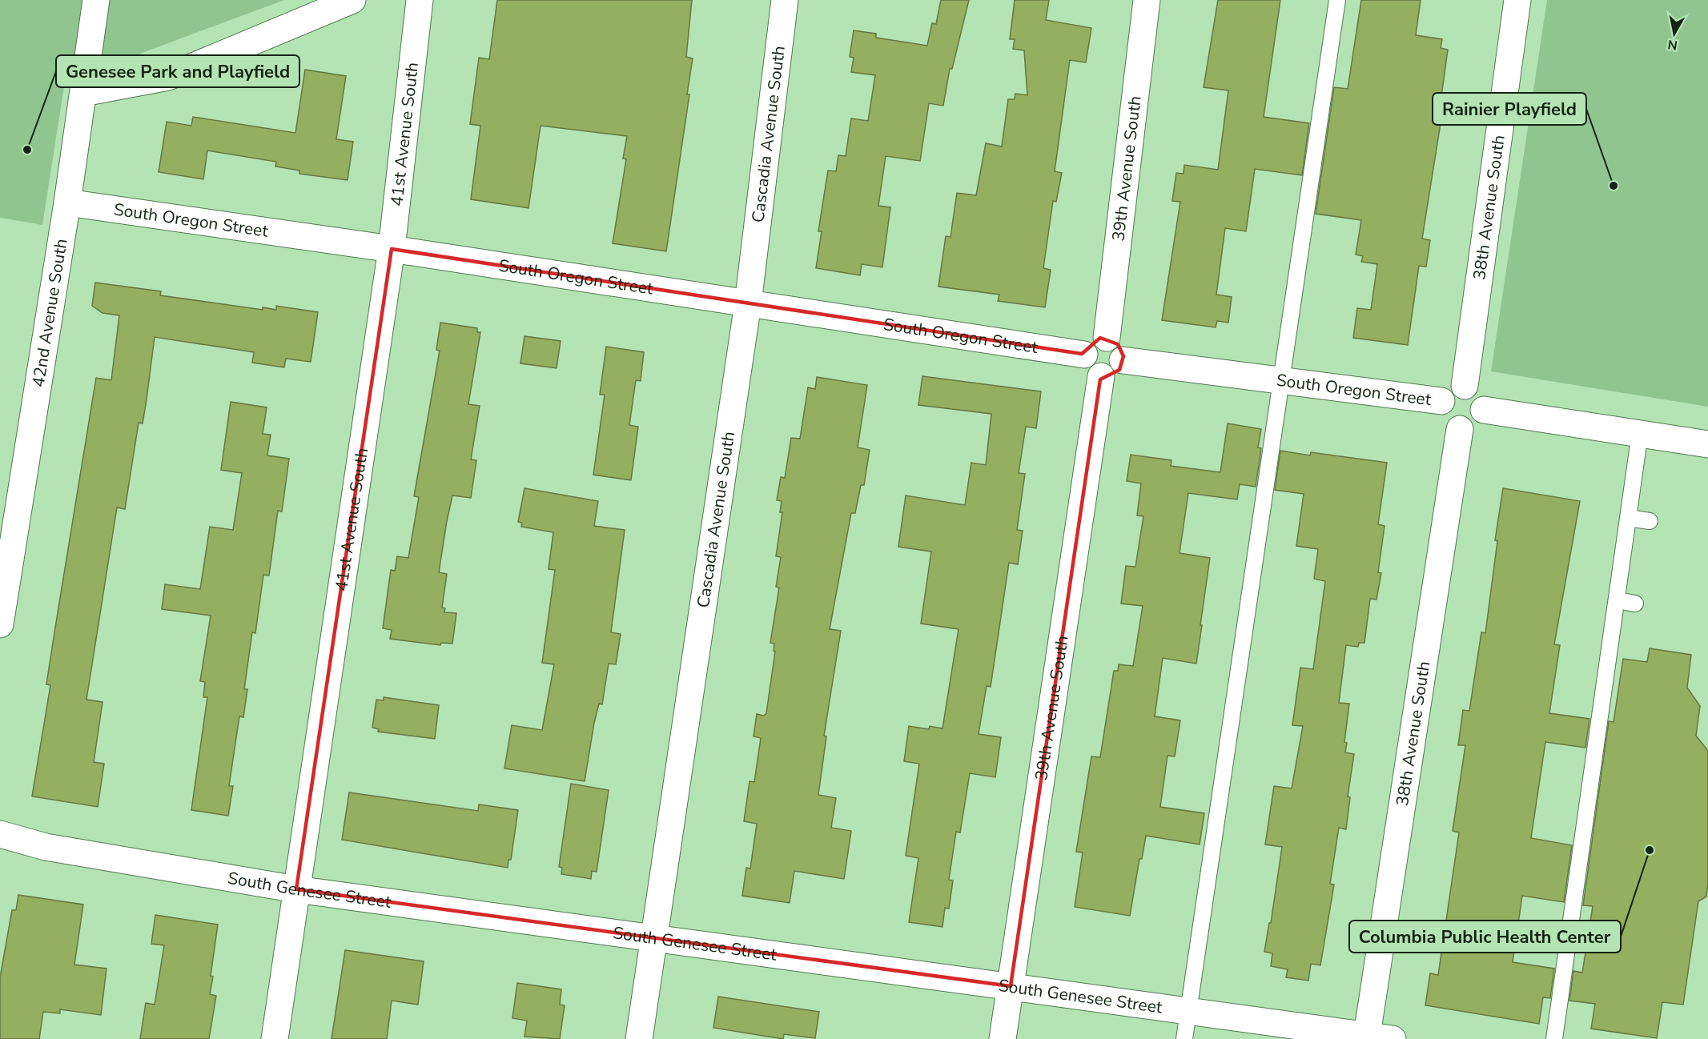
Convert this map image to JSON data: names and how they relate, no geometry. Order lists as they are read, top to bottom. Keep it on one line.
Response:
{"streets":{"street":["41st Avenue South","Cascadia Avenue South","39th Avenue South","38th Avenue South","South Oregon Street","42nd Avenue South","South Genesee Street"]},"crossings":[["41st Avenue South","South Oregon Street"],["41st Avenue South","South Genesee Street"],["Cascadia Avenue South","South Oregon Street"],["Cascadia Avenue South","South Genesee Street"],["39th Avenue South","South Oregon Street"],["39th Avenue South","South Genesee Street"],["38th Avenue South","South Oregon Street"],["38th Avenue South","South Genesee Street"],["South Oregon Street","42nd Avenue South"]],"places":["Genesee Park and Playfield","Rainier Playfield","Columbia Public Health Center"],"north":"bottom"}
